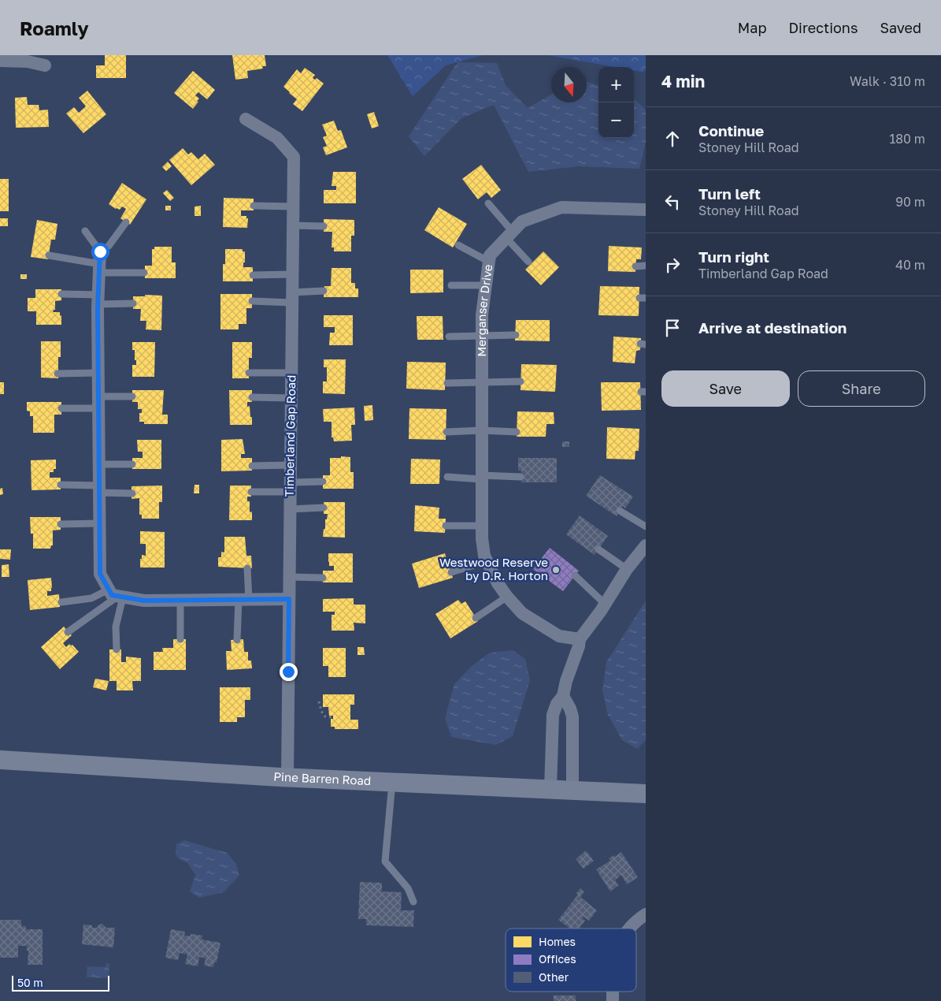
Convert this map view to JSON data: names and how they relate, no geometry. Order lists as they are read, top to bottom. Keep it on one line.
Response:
{"streets":{"main road":["Pine Barren Road"],"street":["Merganser Drive","Timberland Gap Road"]},"crossings":[["Timberland Gap Road","Pine Barren Road"]],"places":["Westwood Reserve by D.R. Horton"],"legend":["Homes","Offices","Other"],"scale_bar":"50 m","north":"bottom","page":{"header":"Roamly","nav":["Map","Directions","Saved"],"heading":["4 min","Walk · 310 m"],"map_buttons":["+","−"],"list":[["Continue","Stoney Hill Road","180 m"],["Turn left","Stoney Hill Road","90 m"],["Turn right","Timberland Gap Road","40 m"],"Arrive at destination"],"buttons":["Save","Share"],"scale":"50 m"}}
